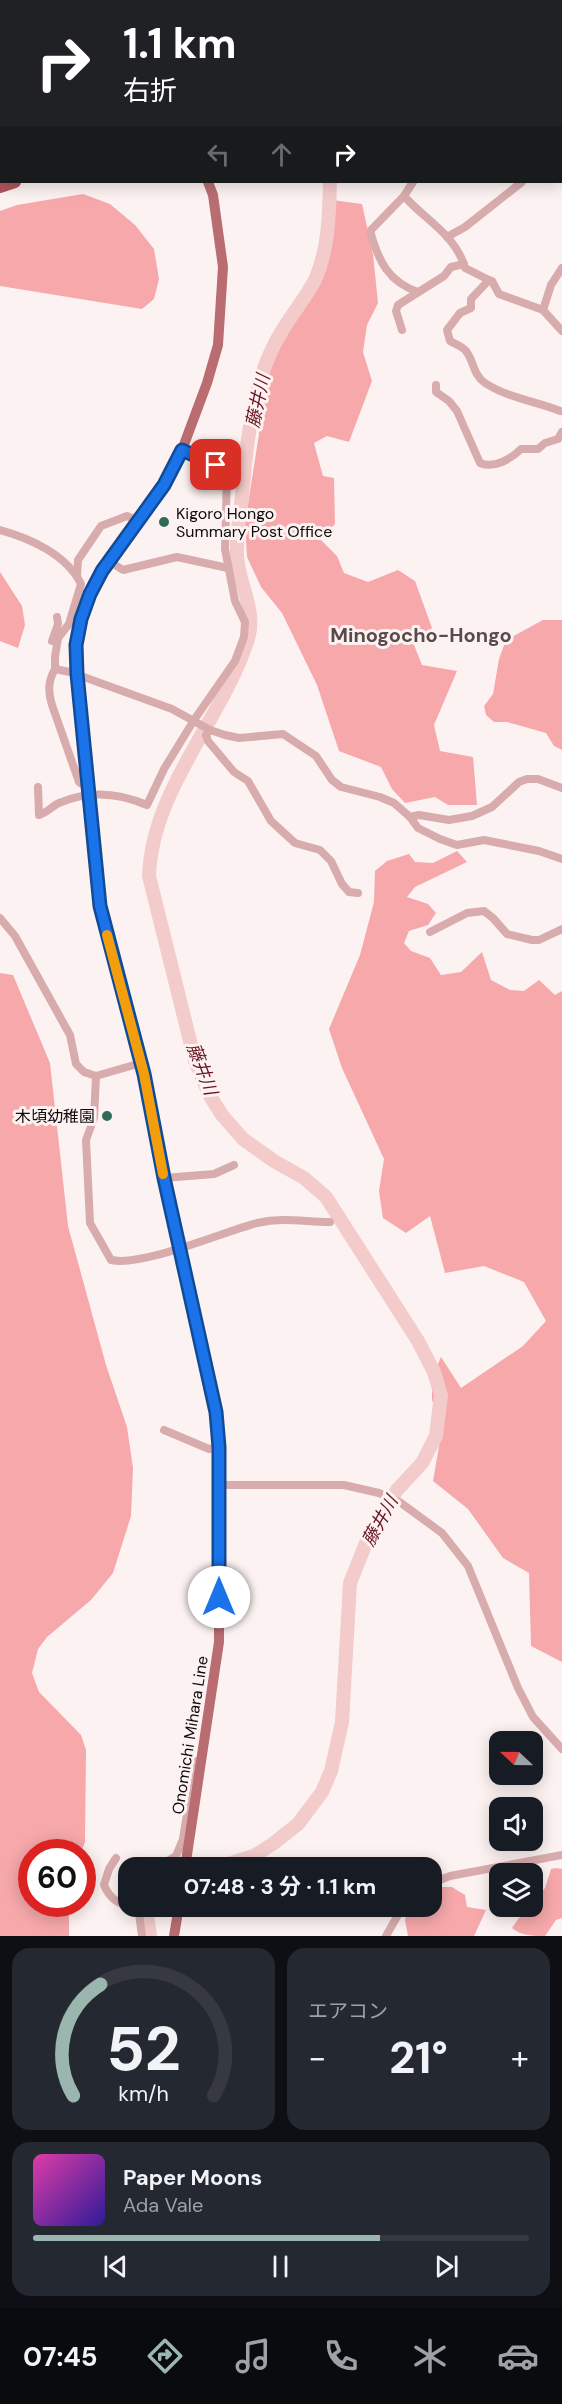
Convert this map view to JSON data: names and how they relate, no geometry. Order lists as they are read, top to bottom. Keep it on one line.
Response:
{"streets":{"main road":["Onomichi Mihara Line"]},"districts":["Minogocho-Hongo"],"water":["藤井川"],"places":["Kigoro Hongo Summary Post Office","木頃幼稚園"],"north":"left","page":{"turn":["1.1 km","右折"],"limit":"60","trip":"07:48 · 3 分 · 1.1 km","tile":"エアコン","heat":["−","21°","+"],"song":["Paper Moons","Ada Vale"],"tabs":"07:45","gauge":["52","km/h"]}}
